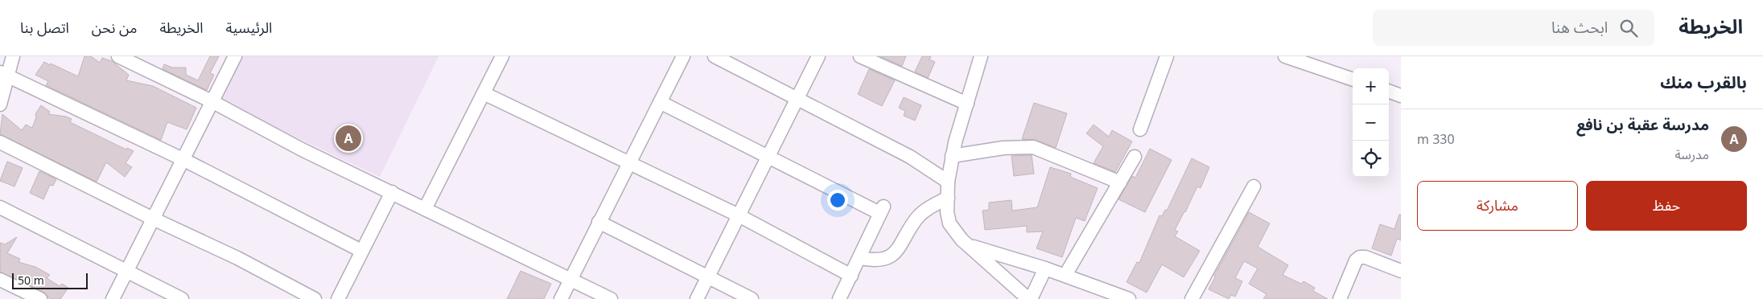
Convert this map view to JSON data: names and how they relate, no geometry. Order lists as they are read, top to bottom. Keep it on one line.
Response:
{"scale_bar":"50 m","page":{"header":"الخريطة","search":"ابحث هنا","nav":["الرئيسية","الخريطة","من نحن","اتصل بنا"],"heading":"بالقرب منك","map_buttons":["+","−"],"list":[{"mark":"A","name":"مدرسة عقبة بن نافع","note":"مدرسة","value":"330 m"}],"pins":"A","buttons":["حفظ","مشاركة"],"scale":"50 m"}}
